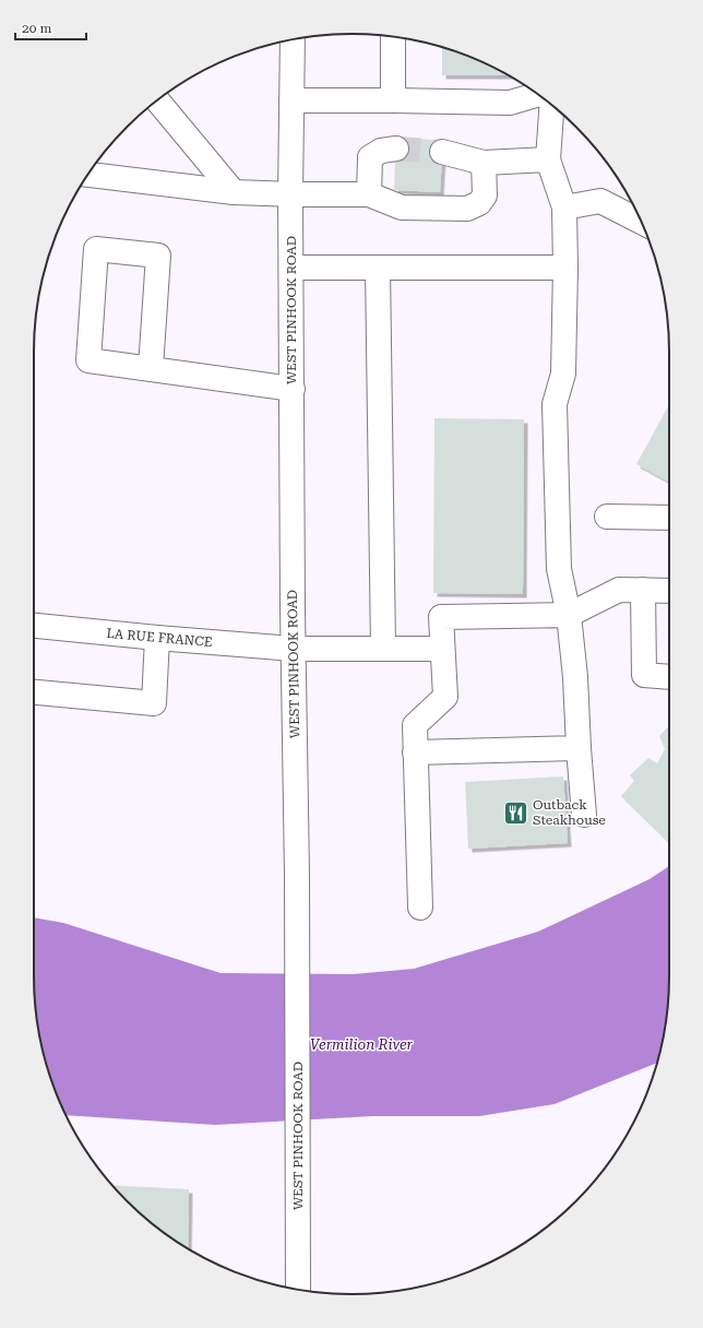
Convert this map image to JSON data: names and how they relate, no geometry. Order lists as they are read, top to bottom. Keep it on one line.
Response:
{"streets":{"main road":["WEST PINHOOK ROAD","LA RUE FRANCE"]},"crossings":[["WEST PINHOOK ROAD","LA RUE FRANCE"]],"water":["Vermilion River"],"places":{"restaurant":["Outback Steakhouse"]},"scale_bar":"20 m"}
